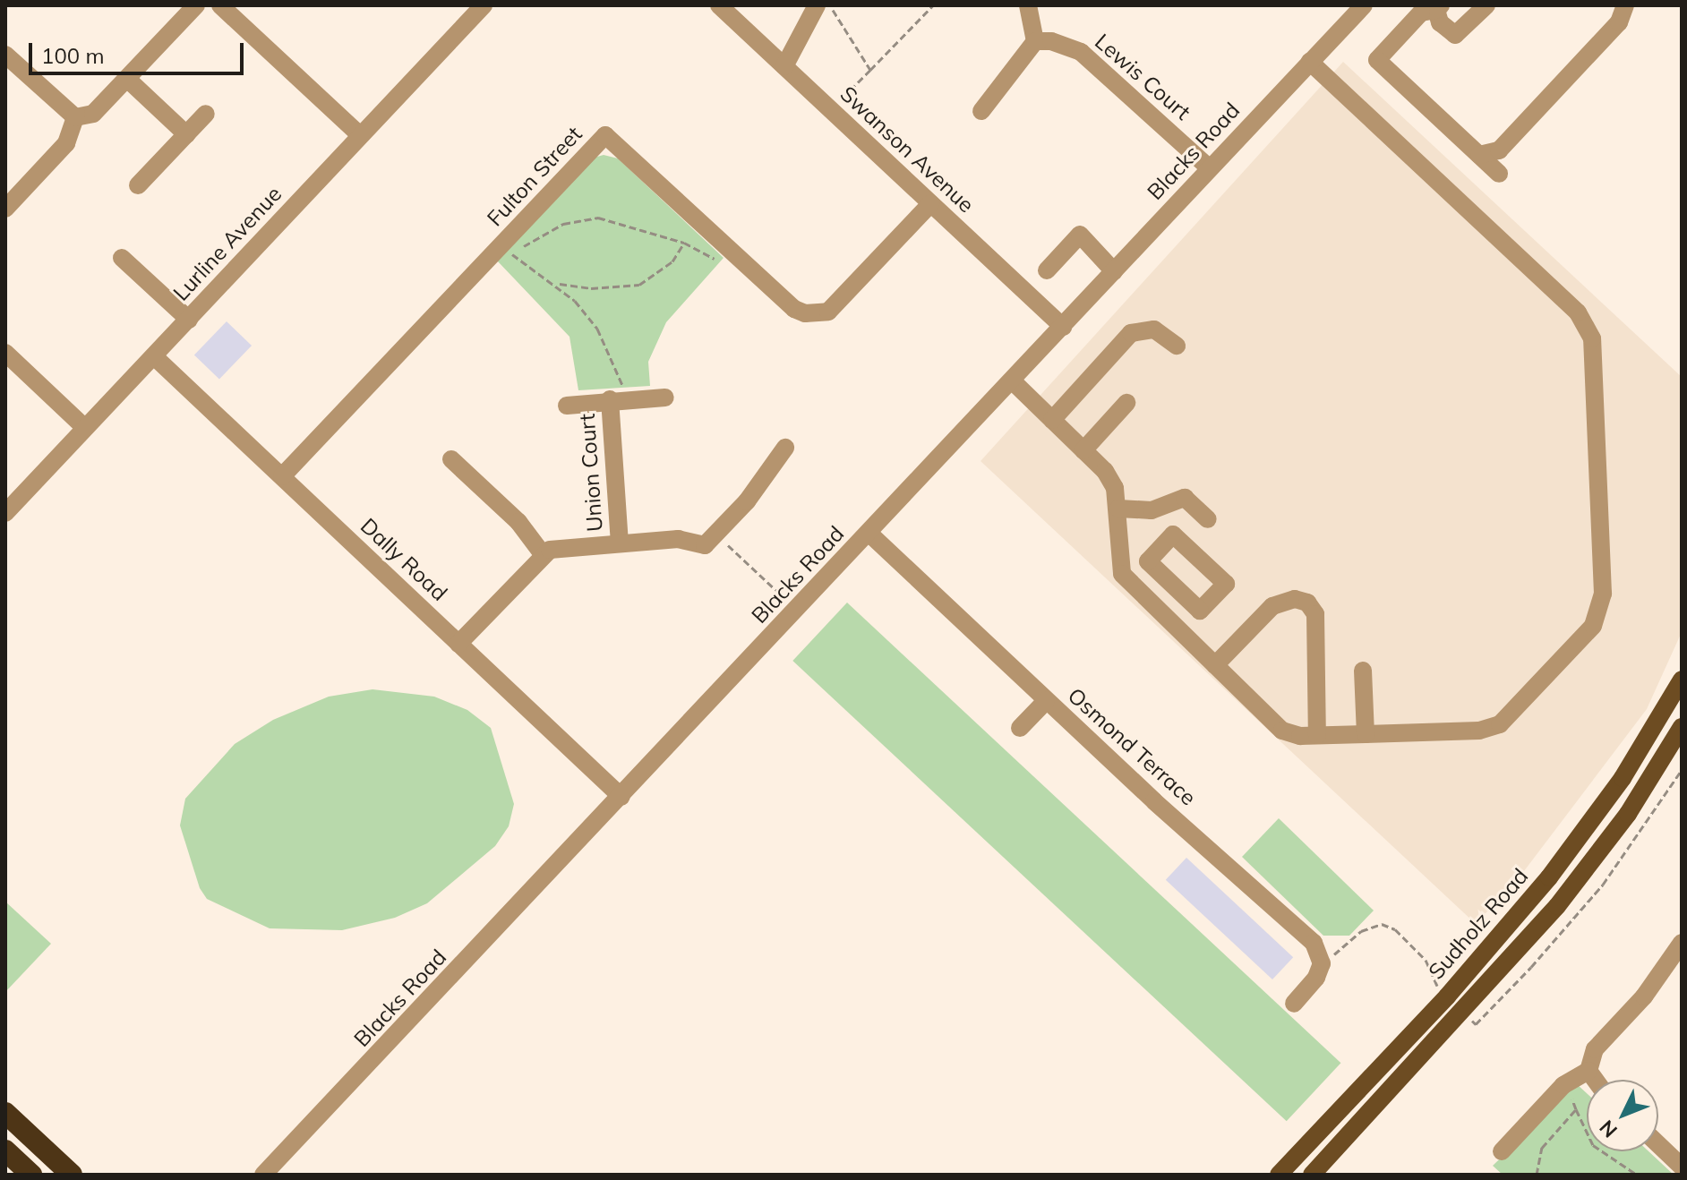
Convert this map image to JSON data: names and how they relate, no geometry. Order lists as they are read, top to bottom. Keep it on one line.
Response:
{"streets":{"main road":["Sudholz Road"],"street":["Lewis Court","Swanson Avenue","Blacks Road","Fulton Street","Lurline Avenue","Union Court","Dally Road","Osmond Terrace"]},"crossings":[["Lewis Court","Blacks Road"],["Swanson Avenue","Blacks Road"],["Swanson Avenue","Fulton Street"],["Blacks Road","Dally Road"],["Blacks Road","Osmond Terrace"],["Fulton Street","Dally Road"],["Lurline Avenue","Dally Road"]],"scale_bar":"100 m","north":"bottom left"}
